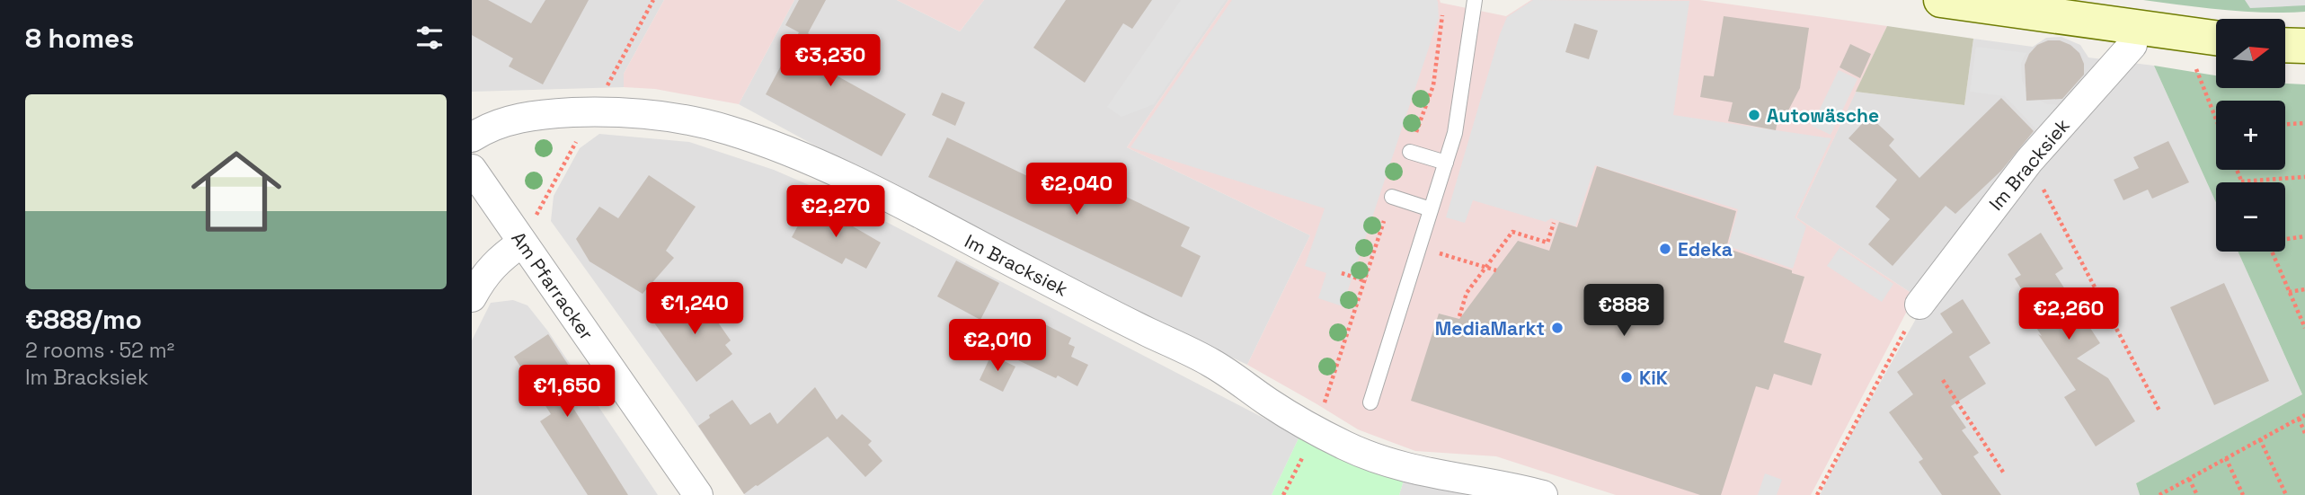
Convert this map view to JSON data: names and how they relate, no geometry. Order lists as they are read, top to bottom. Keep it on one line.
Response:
{"streets":{"street":["Im Bracksiek","Am Pfarracker"]},"places":["Autowäsche","Edeka","MediaMarkt","KiK"],"north":"right","page":{"heading":"8 homes","map_buttons":["+","−"],"price":["€3,230","€2,040","€2,270","€1,240","€888","€2,260","€2,010","€1,650"],"list":[{"name":"€888/mo","note":"2 rooms · 52 m² · Im Bracksiek"}]}}
